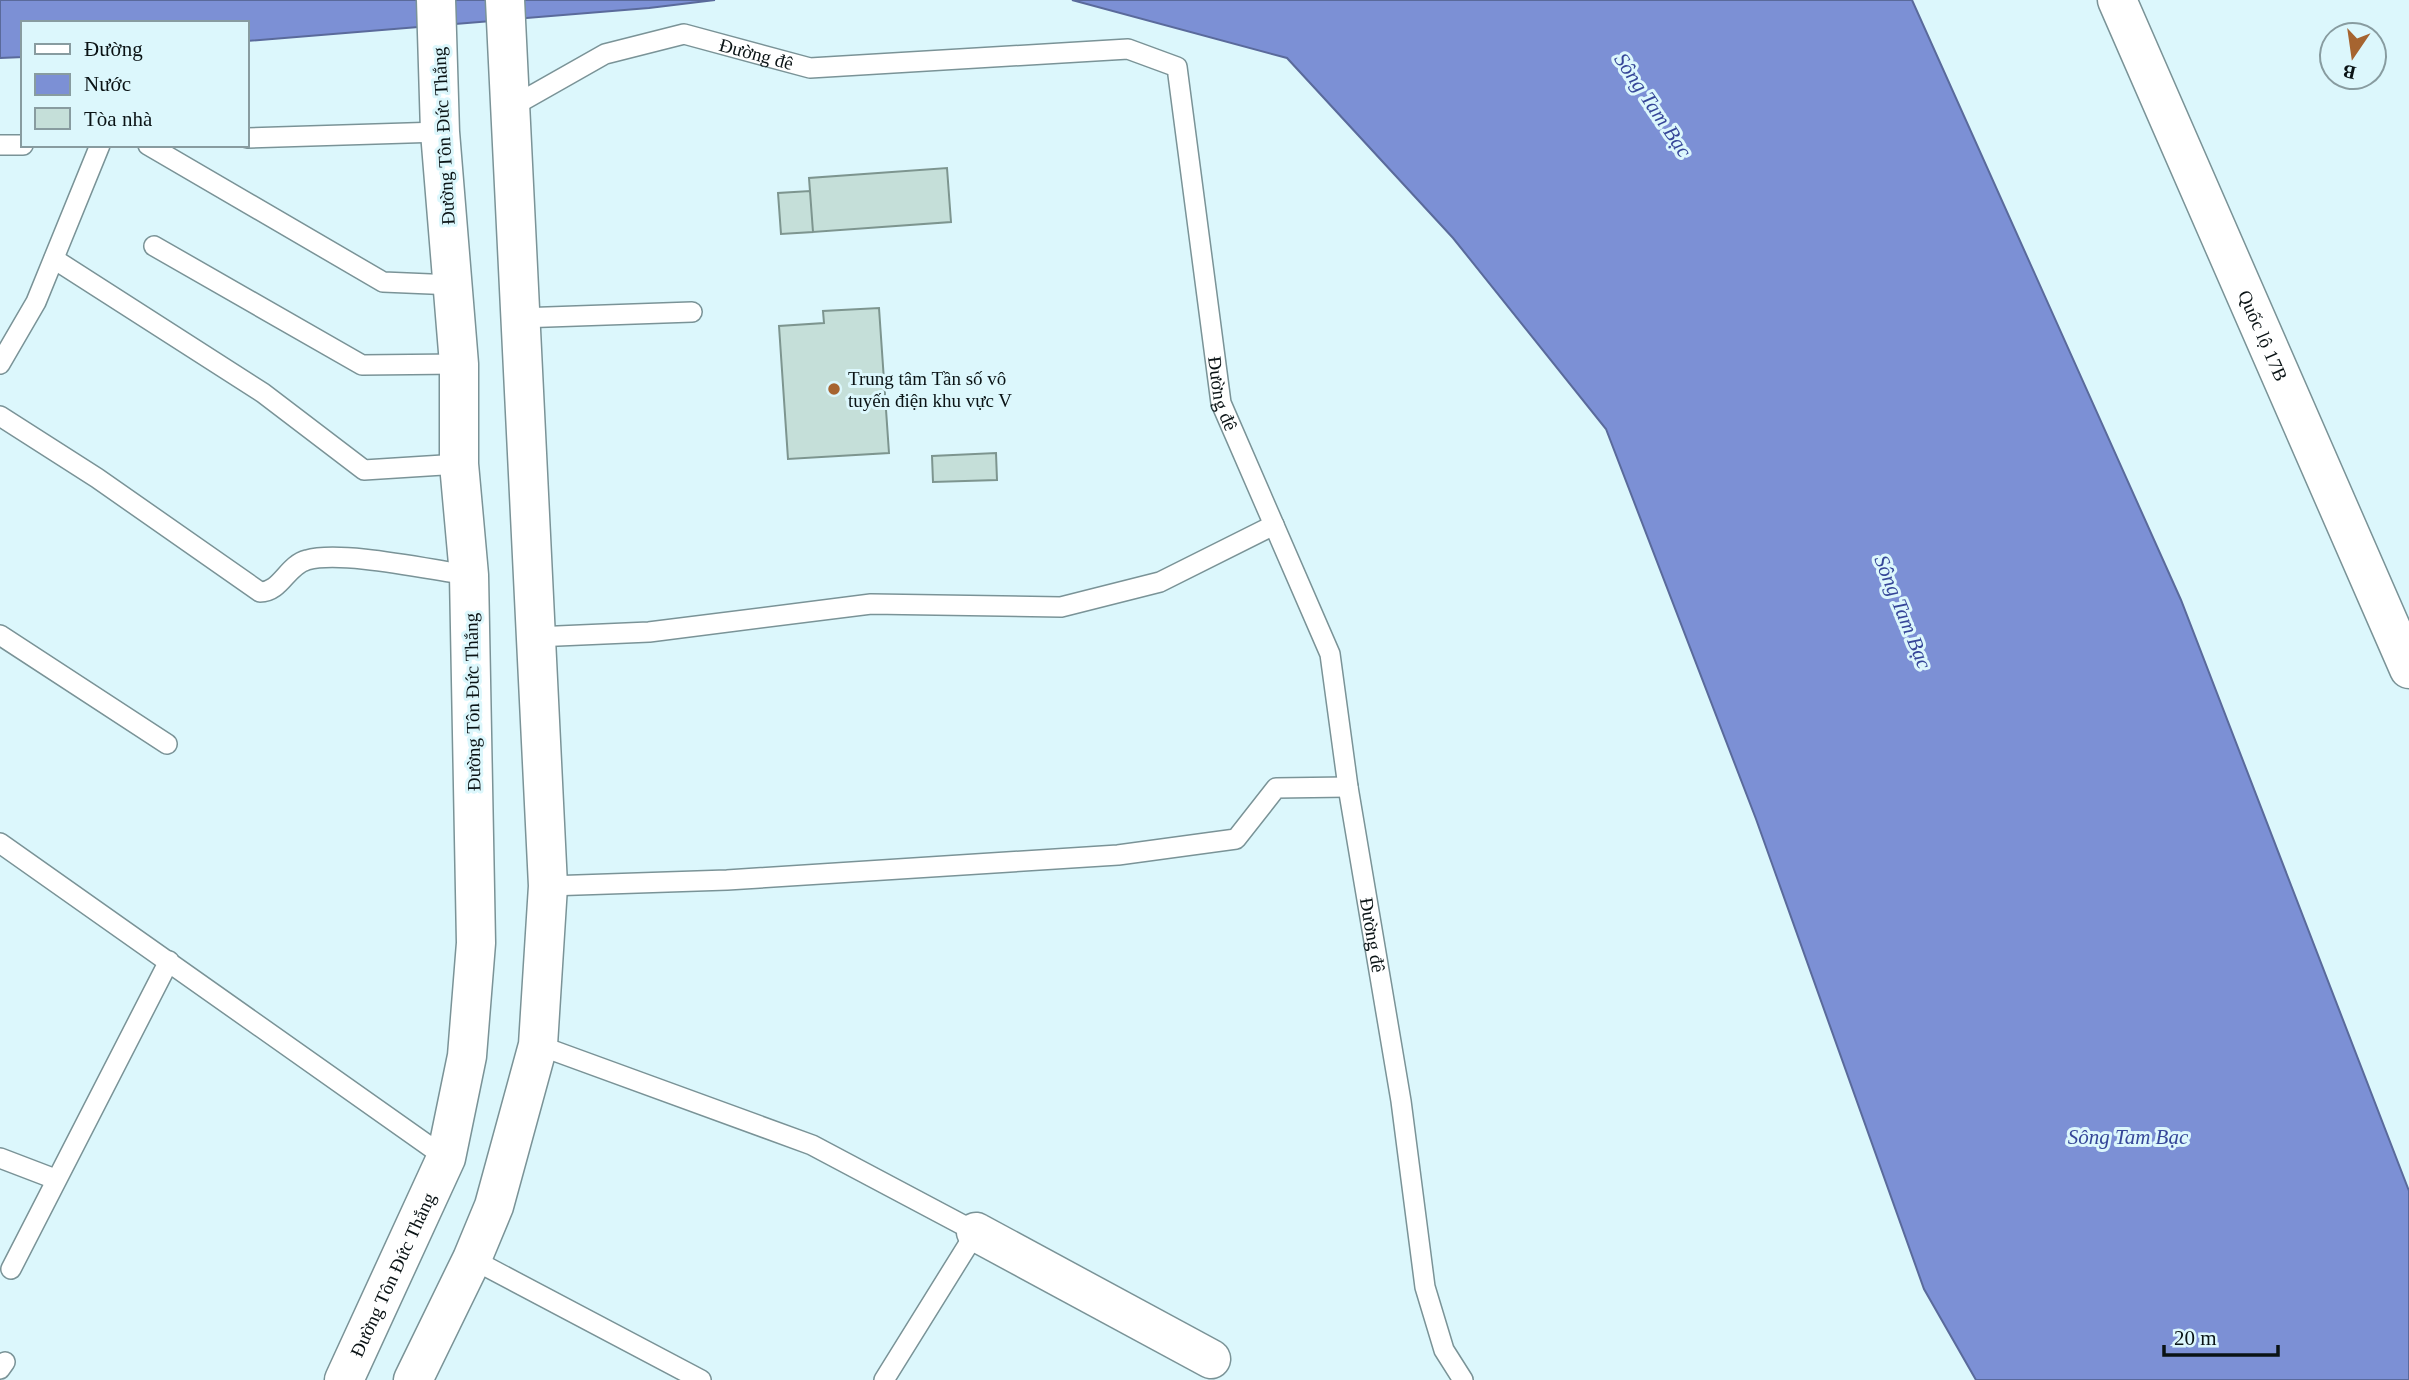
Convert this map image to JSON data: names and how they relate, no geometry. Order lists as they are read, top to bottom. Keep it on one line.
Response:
{"streets":{"main road":["Đường Tôn Đức Thắng","Quốc lộ 17B"],"lane":["Đường đê"]},"water":["Sông Tam Bạc"],"places":["Trung tâm Tần số vô tuyến điện khu vực V"],"legend":["Đường","Nước","Tòa nhà"],"scale_bar":"20 m","north":"bottom"}
